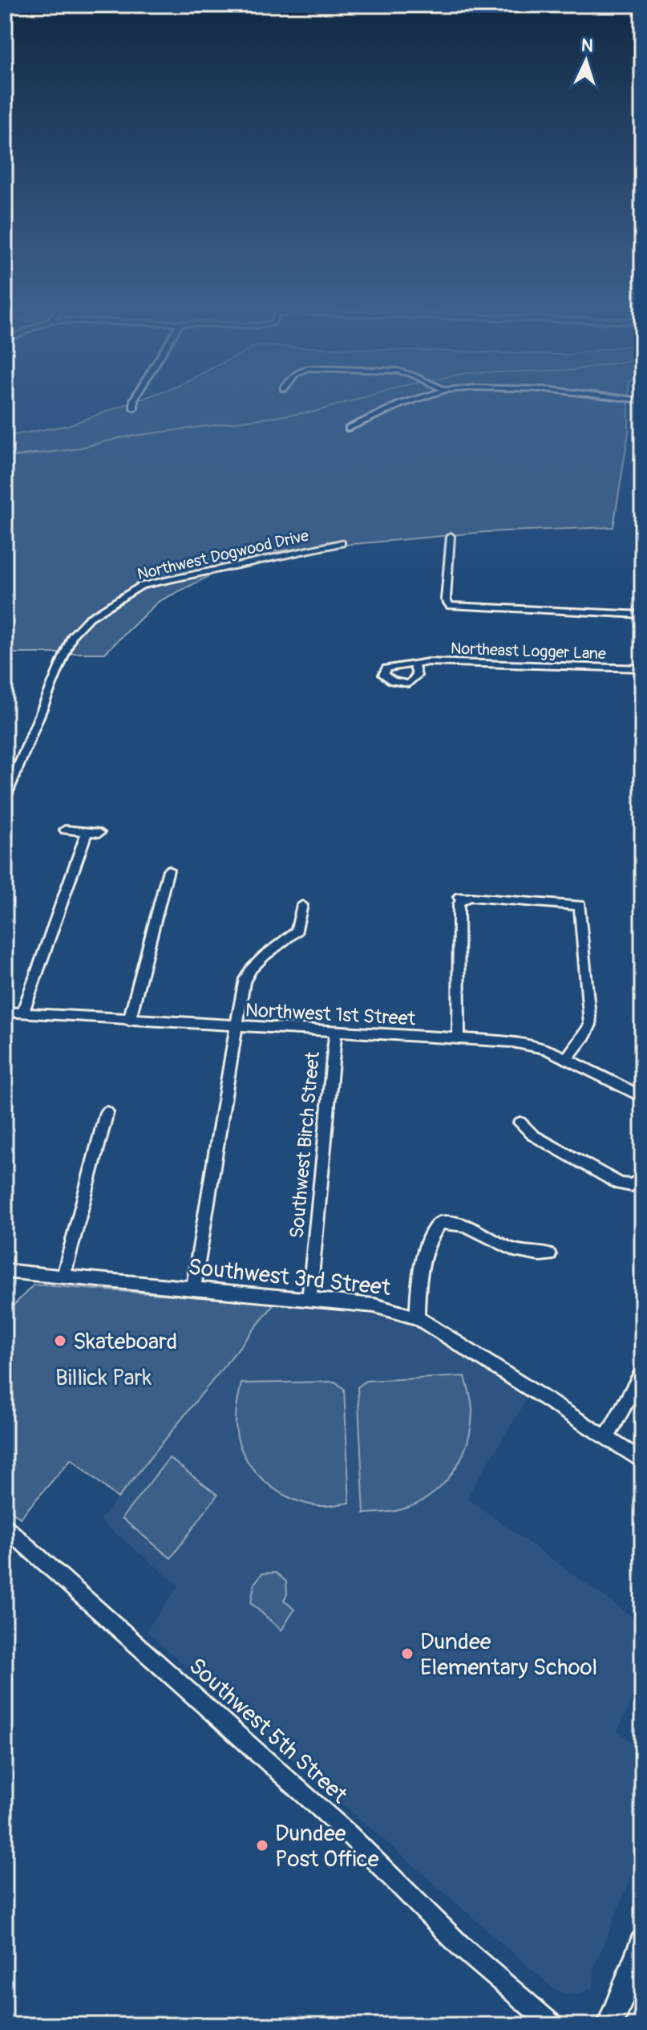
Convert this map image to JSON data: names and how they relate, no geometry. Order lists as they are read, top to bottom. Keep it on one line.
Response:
{"streets":{"street":["Northwest Dogwood Drive","Northeast Logger Lane","Northwest 1st Street","Southwest Birch Street","Southwest 3rd Street","Southwest 5th Street"]},"crossings":[["Northwest 1st Street","Southwest Birch Street"],["Southwest Birch Street","Southwest 3rd Street"]],"parks":["Billick Park"],"places":["Skateboard","Dundee Elementary School","Dundee Post Office"],"north":"top"}
